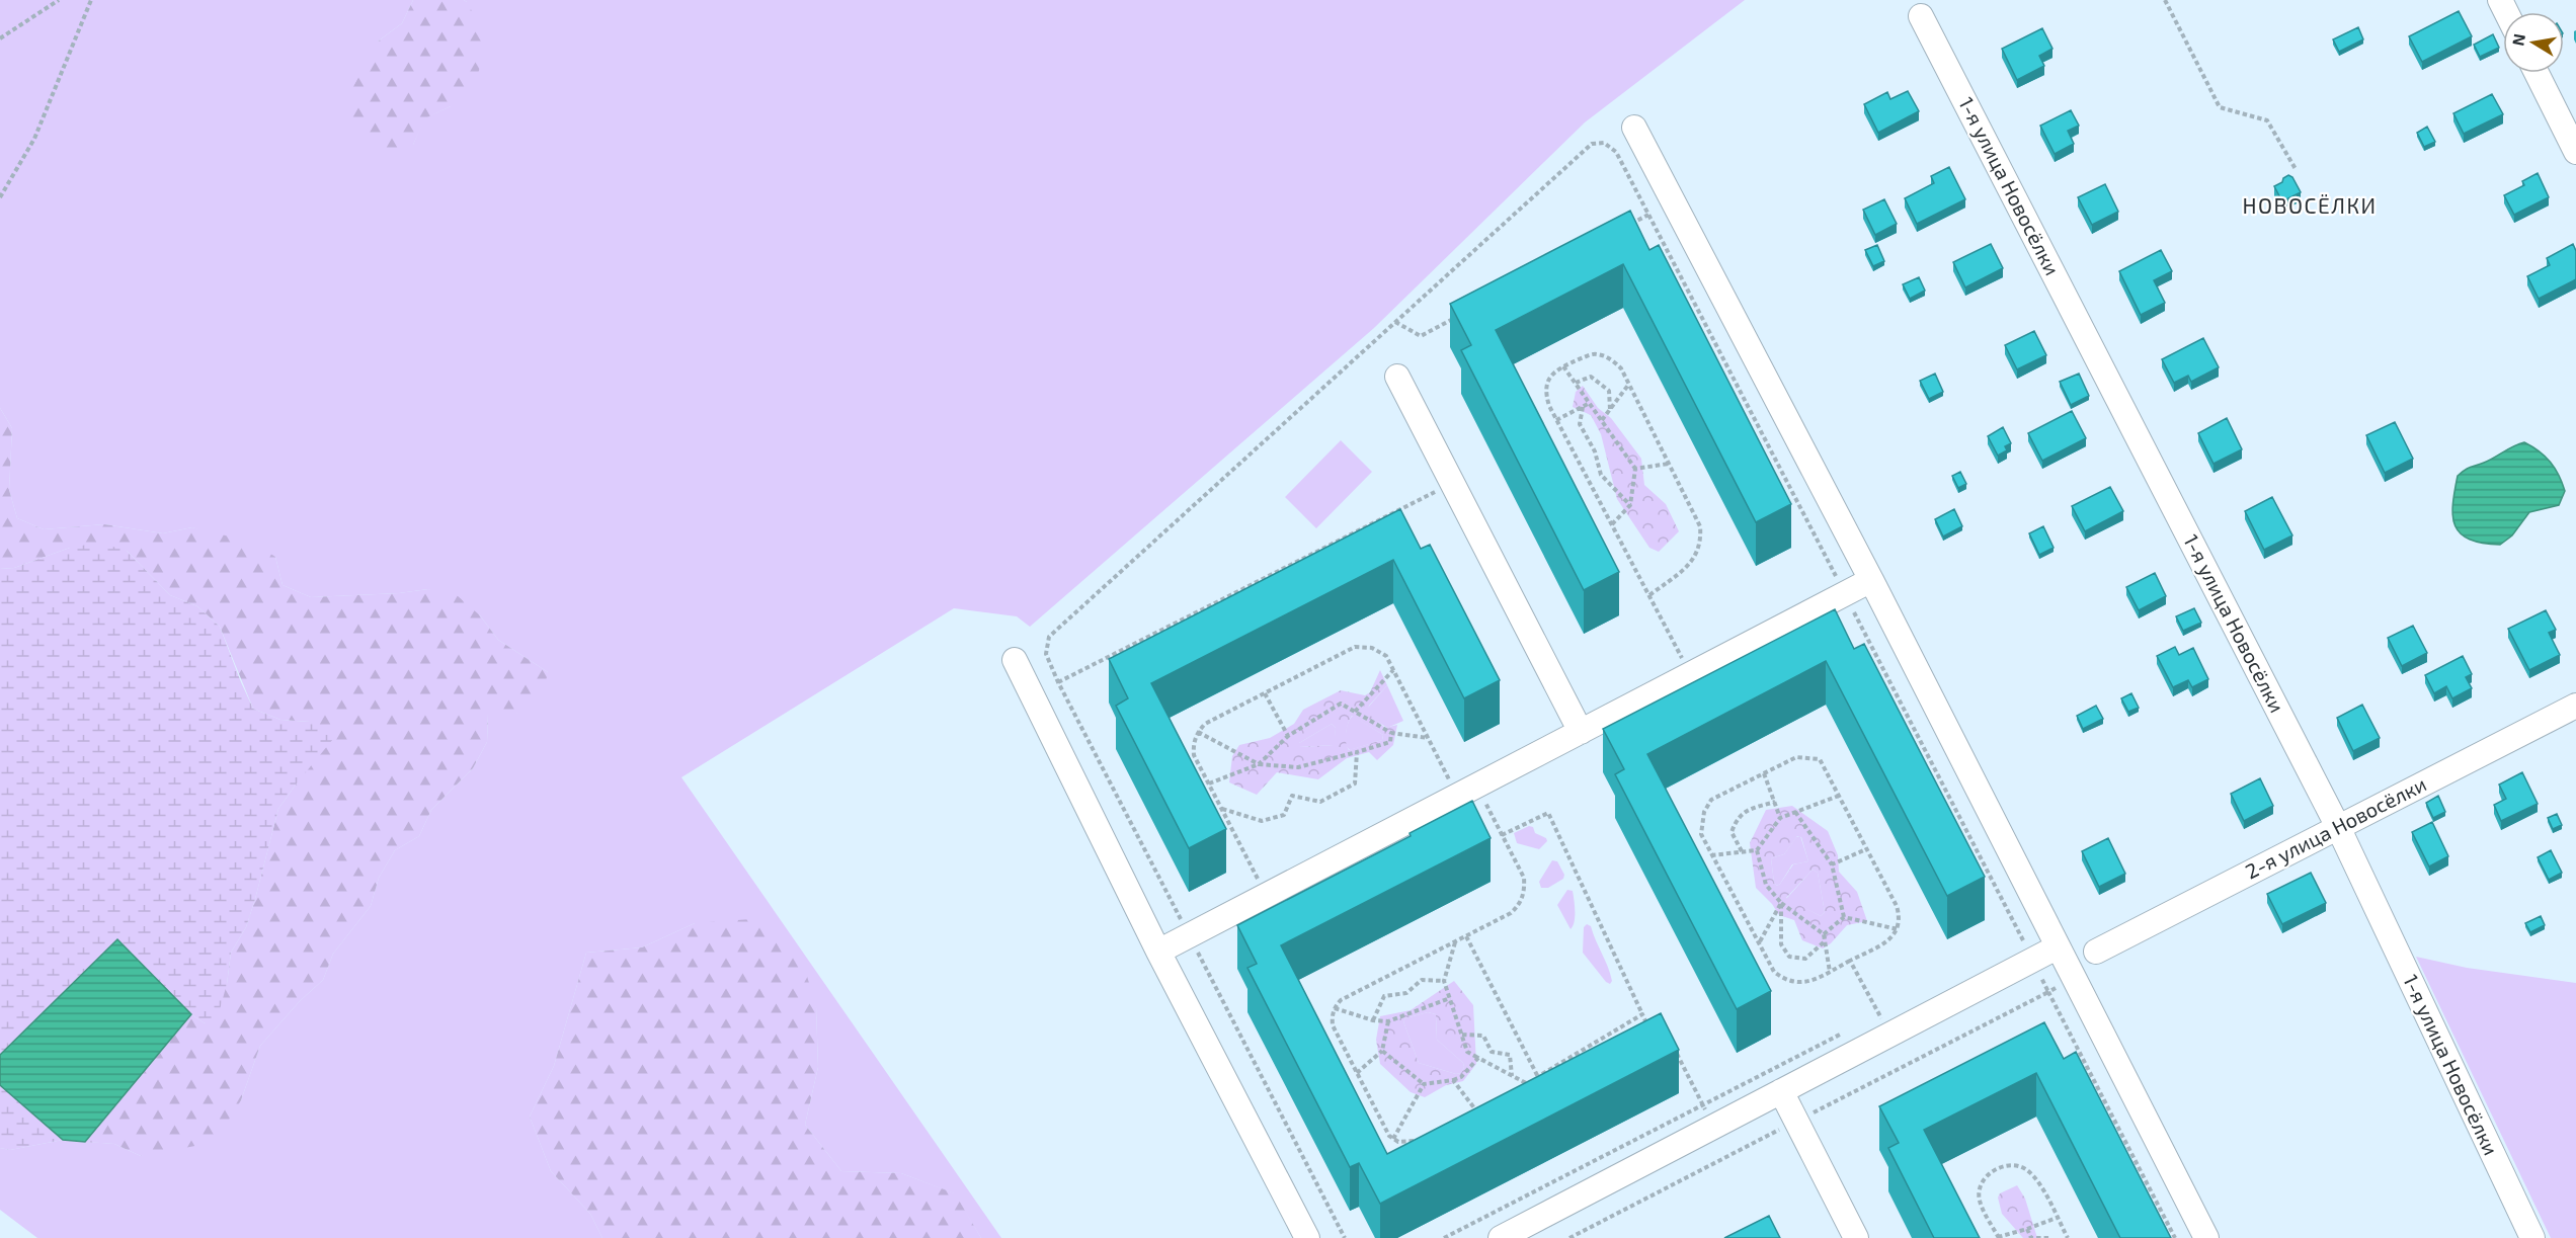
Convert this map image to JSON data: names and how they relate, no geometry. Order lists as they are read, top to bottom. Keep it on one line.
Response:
{"streets":{"street":["1-я улица Новосёлки","2-я улица Новосёлки"]},"crossings":[["1-я улица Новосёлки","2-я улица Новосёлки"]],"districts":["НОВОСЁЛКИ"],"north":"left"}
